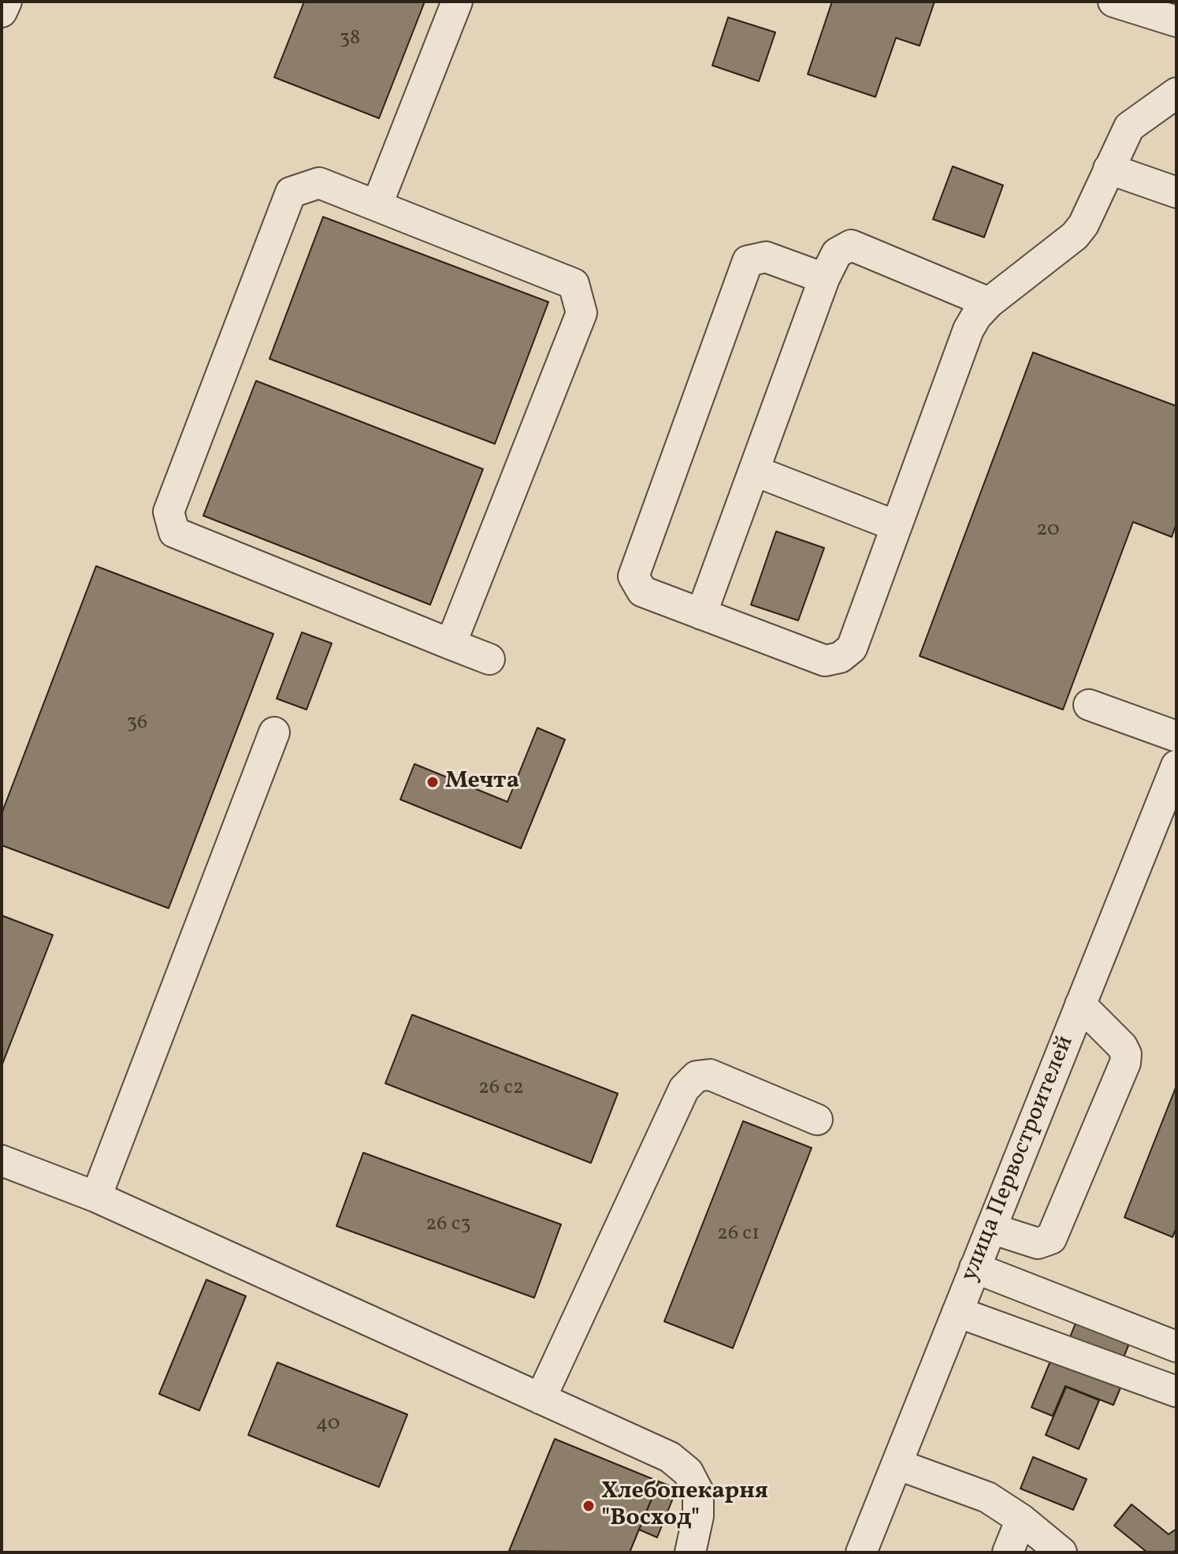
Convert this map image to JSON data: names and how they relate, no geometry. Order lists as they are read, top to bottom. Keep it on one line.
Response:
{"streets":{"street":["улица Первостроителей"]},"places":["Мечта","Хлебопекарня \"Восход\""],"house_numbers":["38","20","36","26 с2","26 с3","26 с1","40"]}
